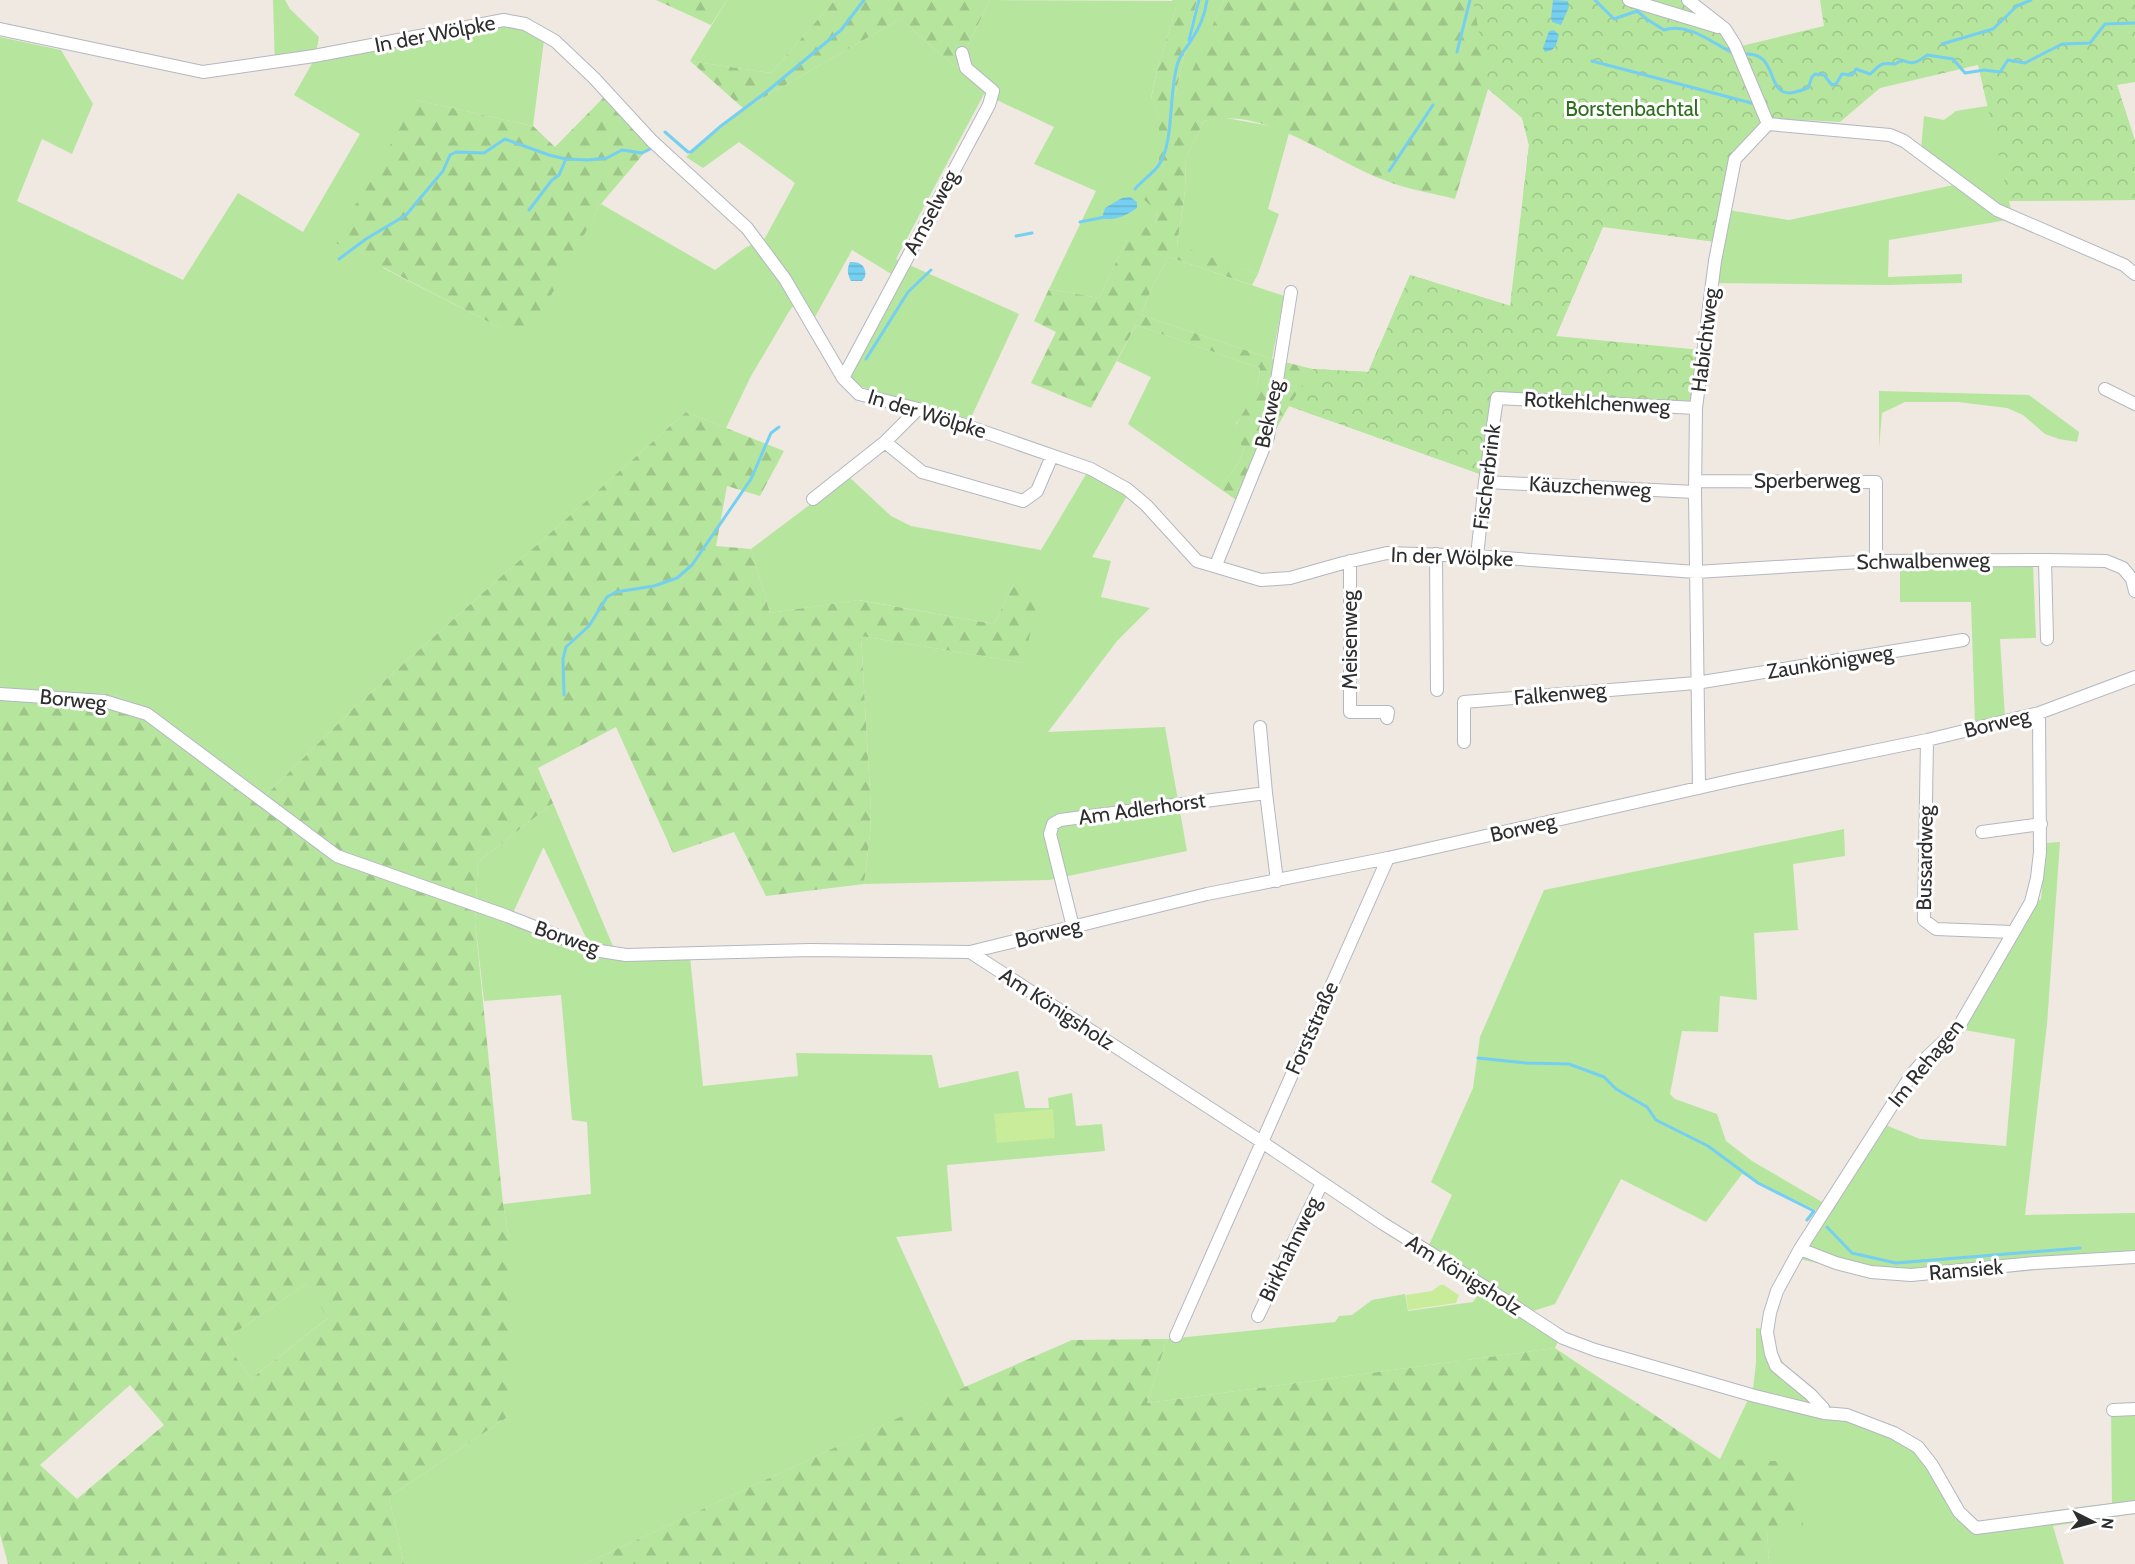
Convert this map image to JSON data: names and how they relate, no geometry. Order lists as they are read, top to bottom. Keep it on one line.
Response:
{"streets":{"street":["In der Wölpke","Amselweg","Habichtweg","Rotkehlchenweg","Bekweg","Fischerbrink","Sperberweg","Käuzchenweg","Schwalbenweg","Meisenweg","Zaunkönigweg","Falkenweg","Borweg","Am Adlerhorst","Bussardweg","Am Königsholz","Forststraße","Im Rehagen","Birkhahnweg","Ramsiek"]},"crossings":[["In der Wölpke","Amselweg"],["In der Wölpke","Habichtweg"],["In der Wölpke","Bekweg"],["In der Wölpke","Fischerbrink"],["In der Wölpke","Schwalbenweg"],["In der Wölpke","Meisenweg"],["Habichtweg","Rotkehlchenweg"],["Habichtweg","Sperberweg"],["Habichtweg","Käuzchenweg"],["Habichtweg","Schwalbenweg"],["Rotkehlchenweg","Fischerbrink"],["Fischerbrink","Käuzchenweg"],["Sperberweg","Käuzchenweg"],["Sperberweg","Schwalbenweg"],["Zaunkönigweg","Falkenweg"],["Borweg","Am Adlerhorst"],["Borweg","Bussardweg"],["Borweg","Am Königsholz"],["Borweg","Forststraße"],["Borweg","Im Rehagen"],["Bussardweg","Im Rehagen"],["Am Königsholz","Forststraße"],["Am Königsholz","Im Rehagen"],["Am Königsholz","Birkhahnweg"],["Im Rehagen","Ramsiek"]],"parks":["Borstenbachtal"],"north":"right"}
